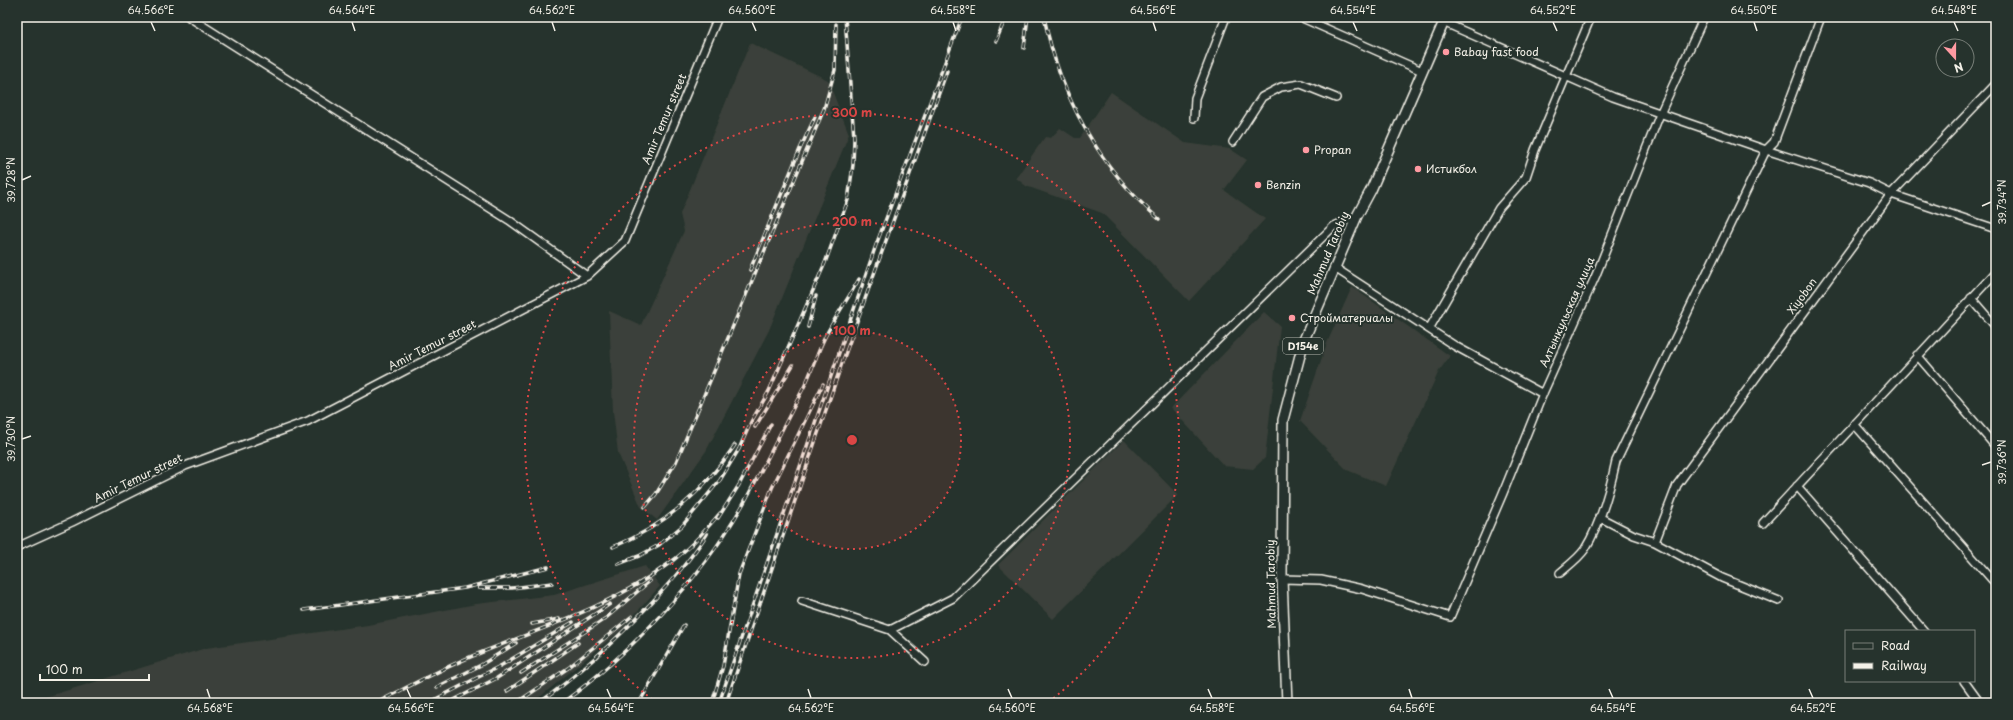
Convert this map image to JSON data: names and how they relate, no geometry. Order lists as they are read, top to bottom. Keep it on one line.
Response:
{"streets":{"main road":["Mahmud Tarobiy","D154e"],"street":["Amir Temur street","Xiyobon","Алтынкульская улица"]},"crossings":[["Mahmud Tarobiy","Алтынкульская улица"]],"places":["Babay fast food","Propan","Истикбол","Benzin","Стройматериалы"],"legend":["Road","Railway"],"scale_bar":"100 m","north":"bottom","coordinates":["64.566°E","64.564°E","64.562°E","64.560°E","64.558°E","64.556°E","64.554°E","64.552°E","64.550°E","64.548°E","39.728°N","39.734°N","39.730°N","39.736°N","64.568°E"],"rings":["300 m","200 m","100 m"]}
